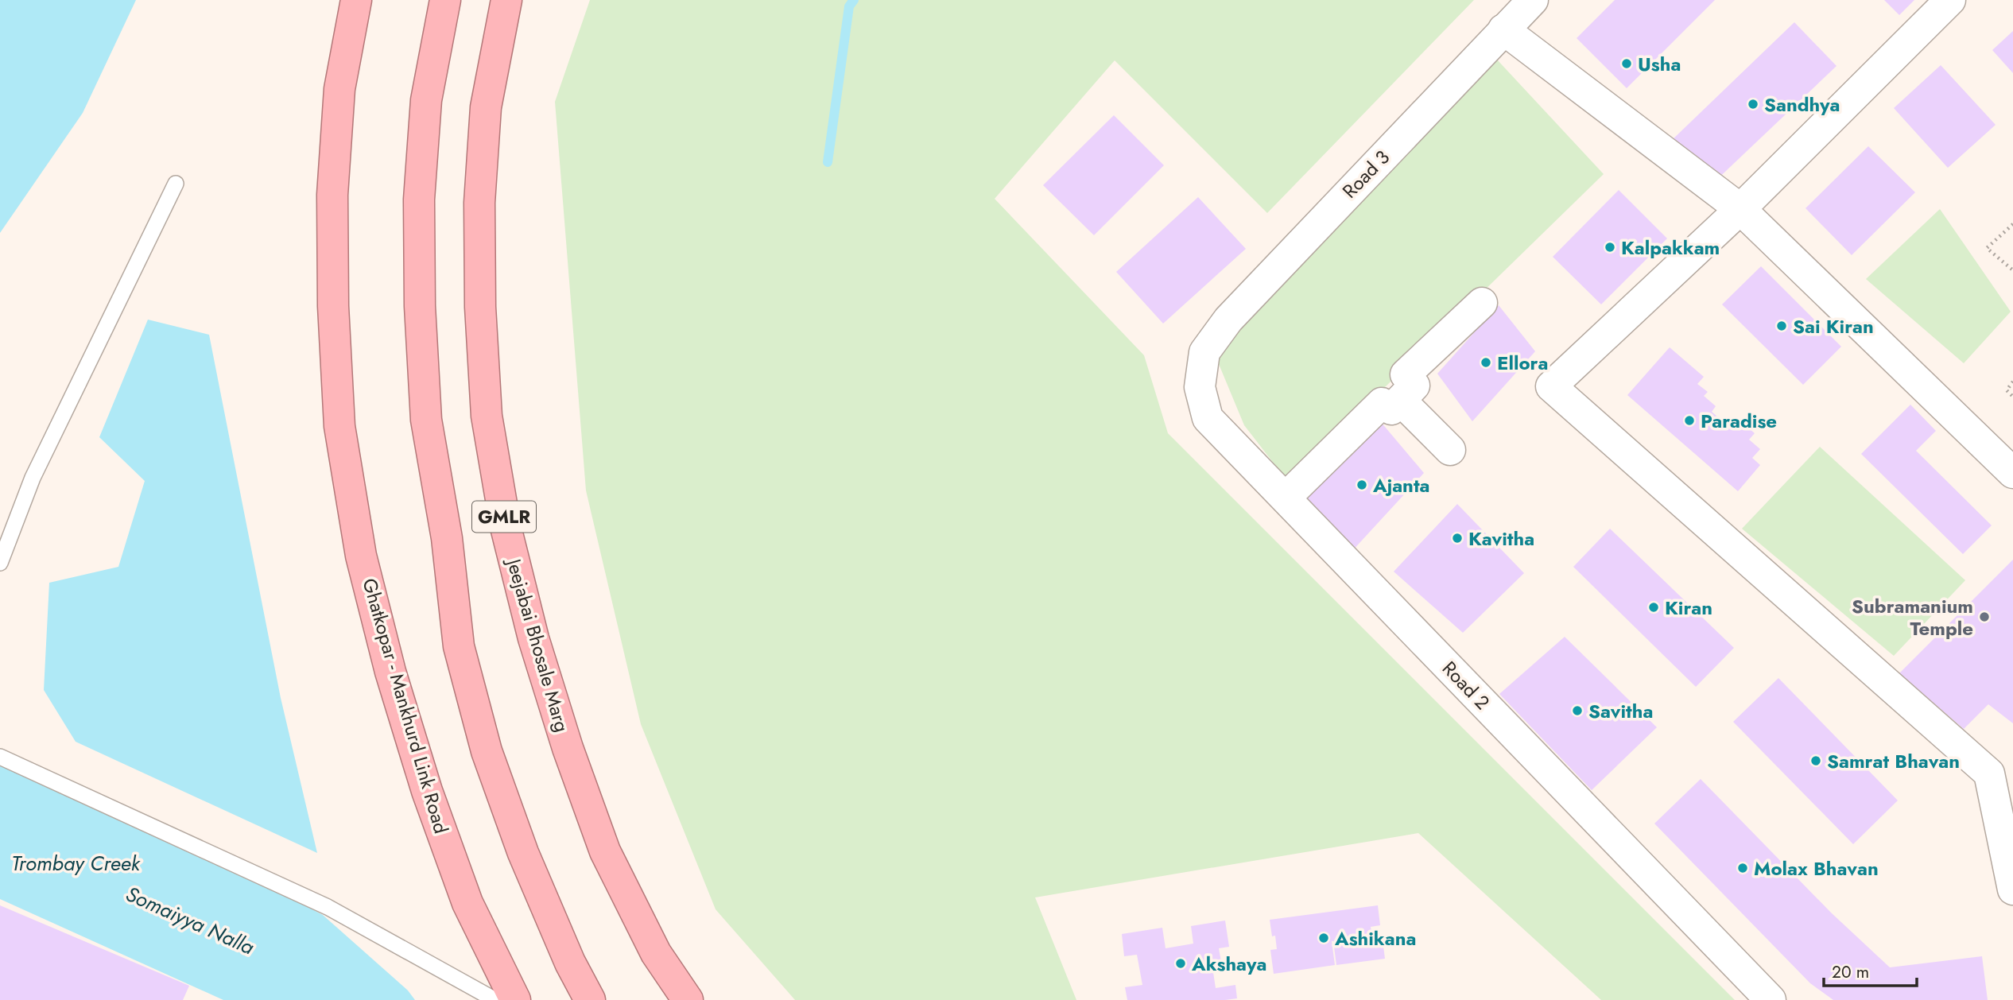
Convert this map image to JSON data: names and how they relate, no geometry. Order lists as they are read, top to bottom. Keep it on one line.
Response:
{"streets":{"highway":["GMLR","Jeejabai Bhosale Marg","Ghatkopar - Mankhurd Link Road"],"street":["Road 3","Road 2"]},"crossings":[["Road 3","Road 2"]],"water":["Trombay Creek","Somaiyya Nalla"],"places":["Usha","Sandhya","Kalpakkam","Sai Kiran","Ellora","Paradise","Ajanta","Kavitha","Kiran","Subramanium Temple","Savitha","Samrat Bhavan","Molax Bhavan","Ashikana","Akshaya"],"scale_bar":"20 m"}
